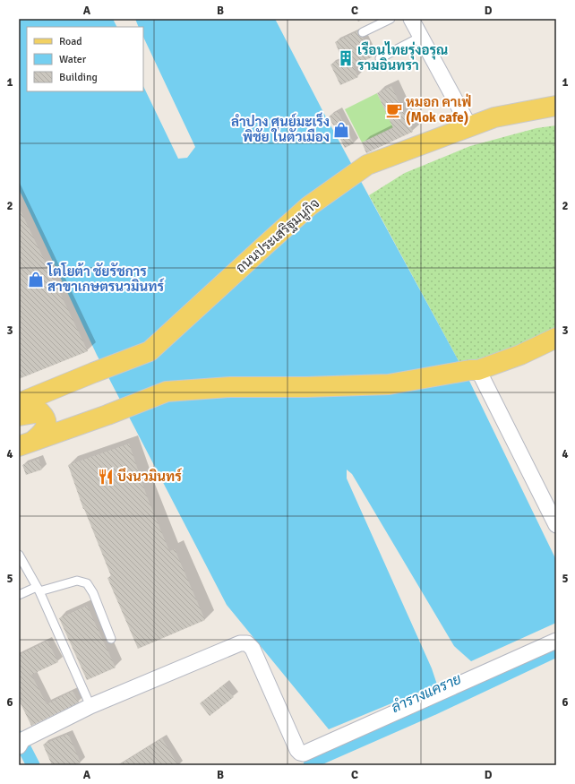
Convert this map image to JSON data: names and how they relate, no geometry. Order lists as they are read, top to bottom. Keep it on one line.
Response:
{"streets":{"main road":["ถนนประเสริฐมนูกิจ"]},"water":["ลำรางแคราย"],"places":{"building":["เรือนไทยรุ่งอรุณ รามอินทรา"],"cafe":["หมอก คาเฟ่ (Mok cafe)"],"shop":["ลำปาง ศูนย์มะเร็ง พิชัย ในตัวเมือง","โตโยต้า ชัยรัชการ สาขาเกษตรนวมินทร์"],"restaurant":["บึงนวมินทร์"]},"legend":["Road","Water","Building"],"grid":{"columns":["A","B","C","D"],"rows":["1","2","3","4","5","6"]}}
